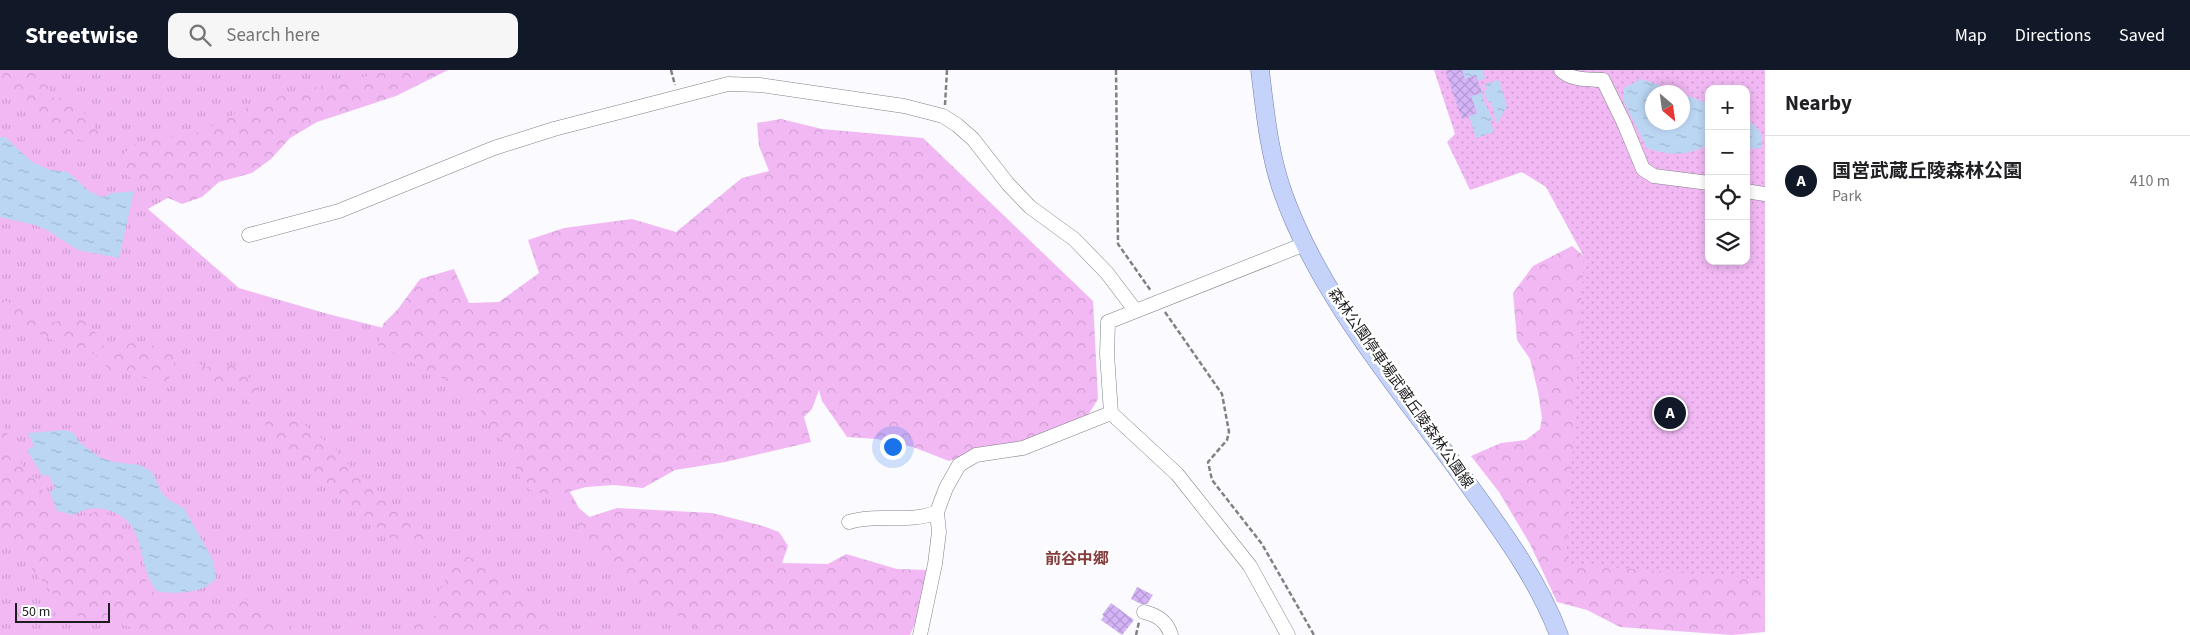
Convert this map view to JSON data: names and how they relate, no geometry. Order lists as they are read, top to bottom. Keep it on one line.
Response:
{"streets":{"main road":["森林公園停車場武蔵丘陵森林公園線"]},"districts":["前谷中郷"],"scale_bar":"50 m","north":"bottom right","page":{"header":"Streetwise","search":"Search here","nav":["Map","Directions","Saved"],"heading":"Nearby","map_buttons":["+","−"],"list":[{"mark":"A","name":"国営武蔵丘陵森林公園","note":"Park","value":"410 m"}],"pins":"A","scale":"50 m"}}
